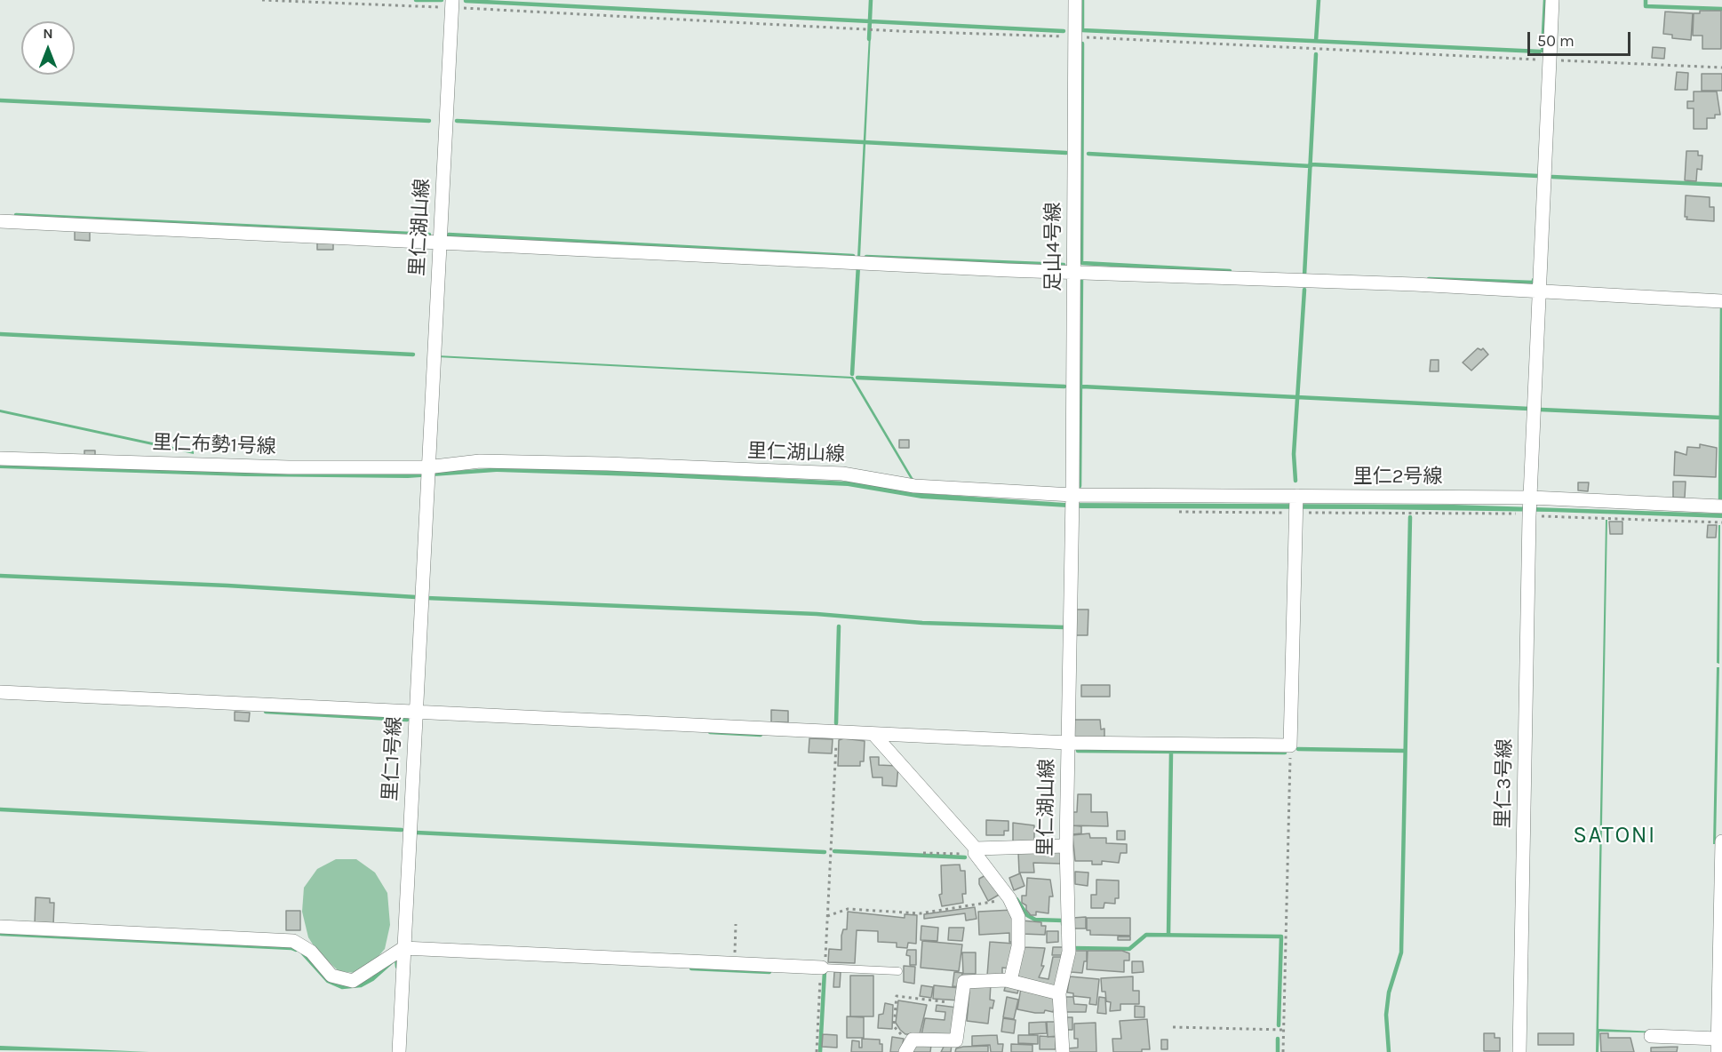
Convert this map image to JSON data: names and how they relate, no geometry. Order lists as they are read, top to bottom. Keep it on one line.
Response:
{"streets":{"street":["里仁湖山線","足山4号線","里仁布勢1号線","里仁2号線","里仁1号線","里仁3号線"]},"crossings":[["里仁湖山線","足山4号線"],["里仁湖山線","里仁布勢1号線"],["里仁湖山線","里仁2号線"],["里仁湖山線","里仁1号線"],["足山4号線","里仁2号線"],["里仁布勢1号線","里仁1号線"],["里仁2号線","里仁3号線"]],"districts":["SATONI"],"scale_bar":"50 m","north":"top"}
